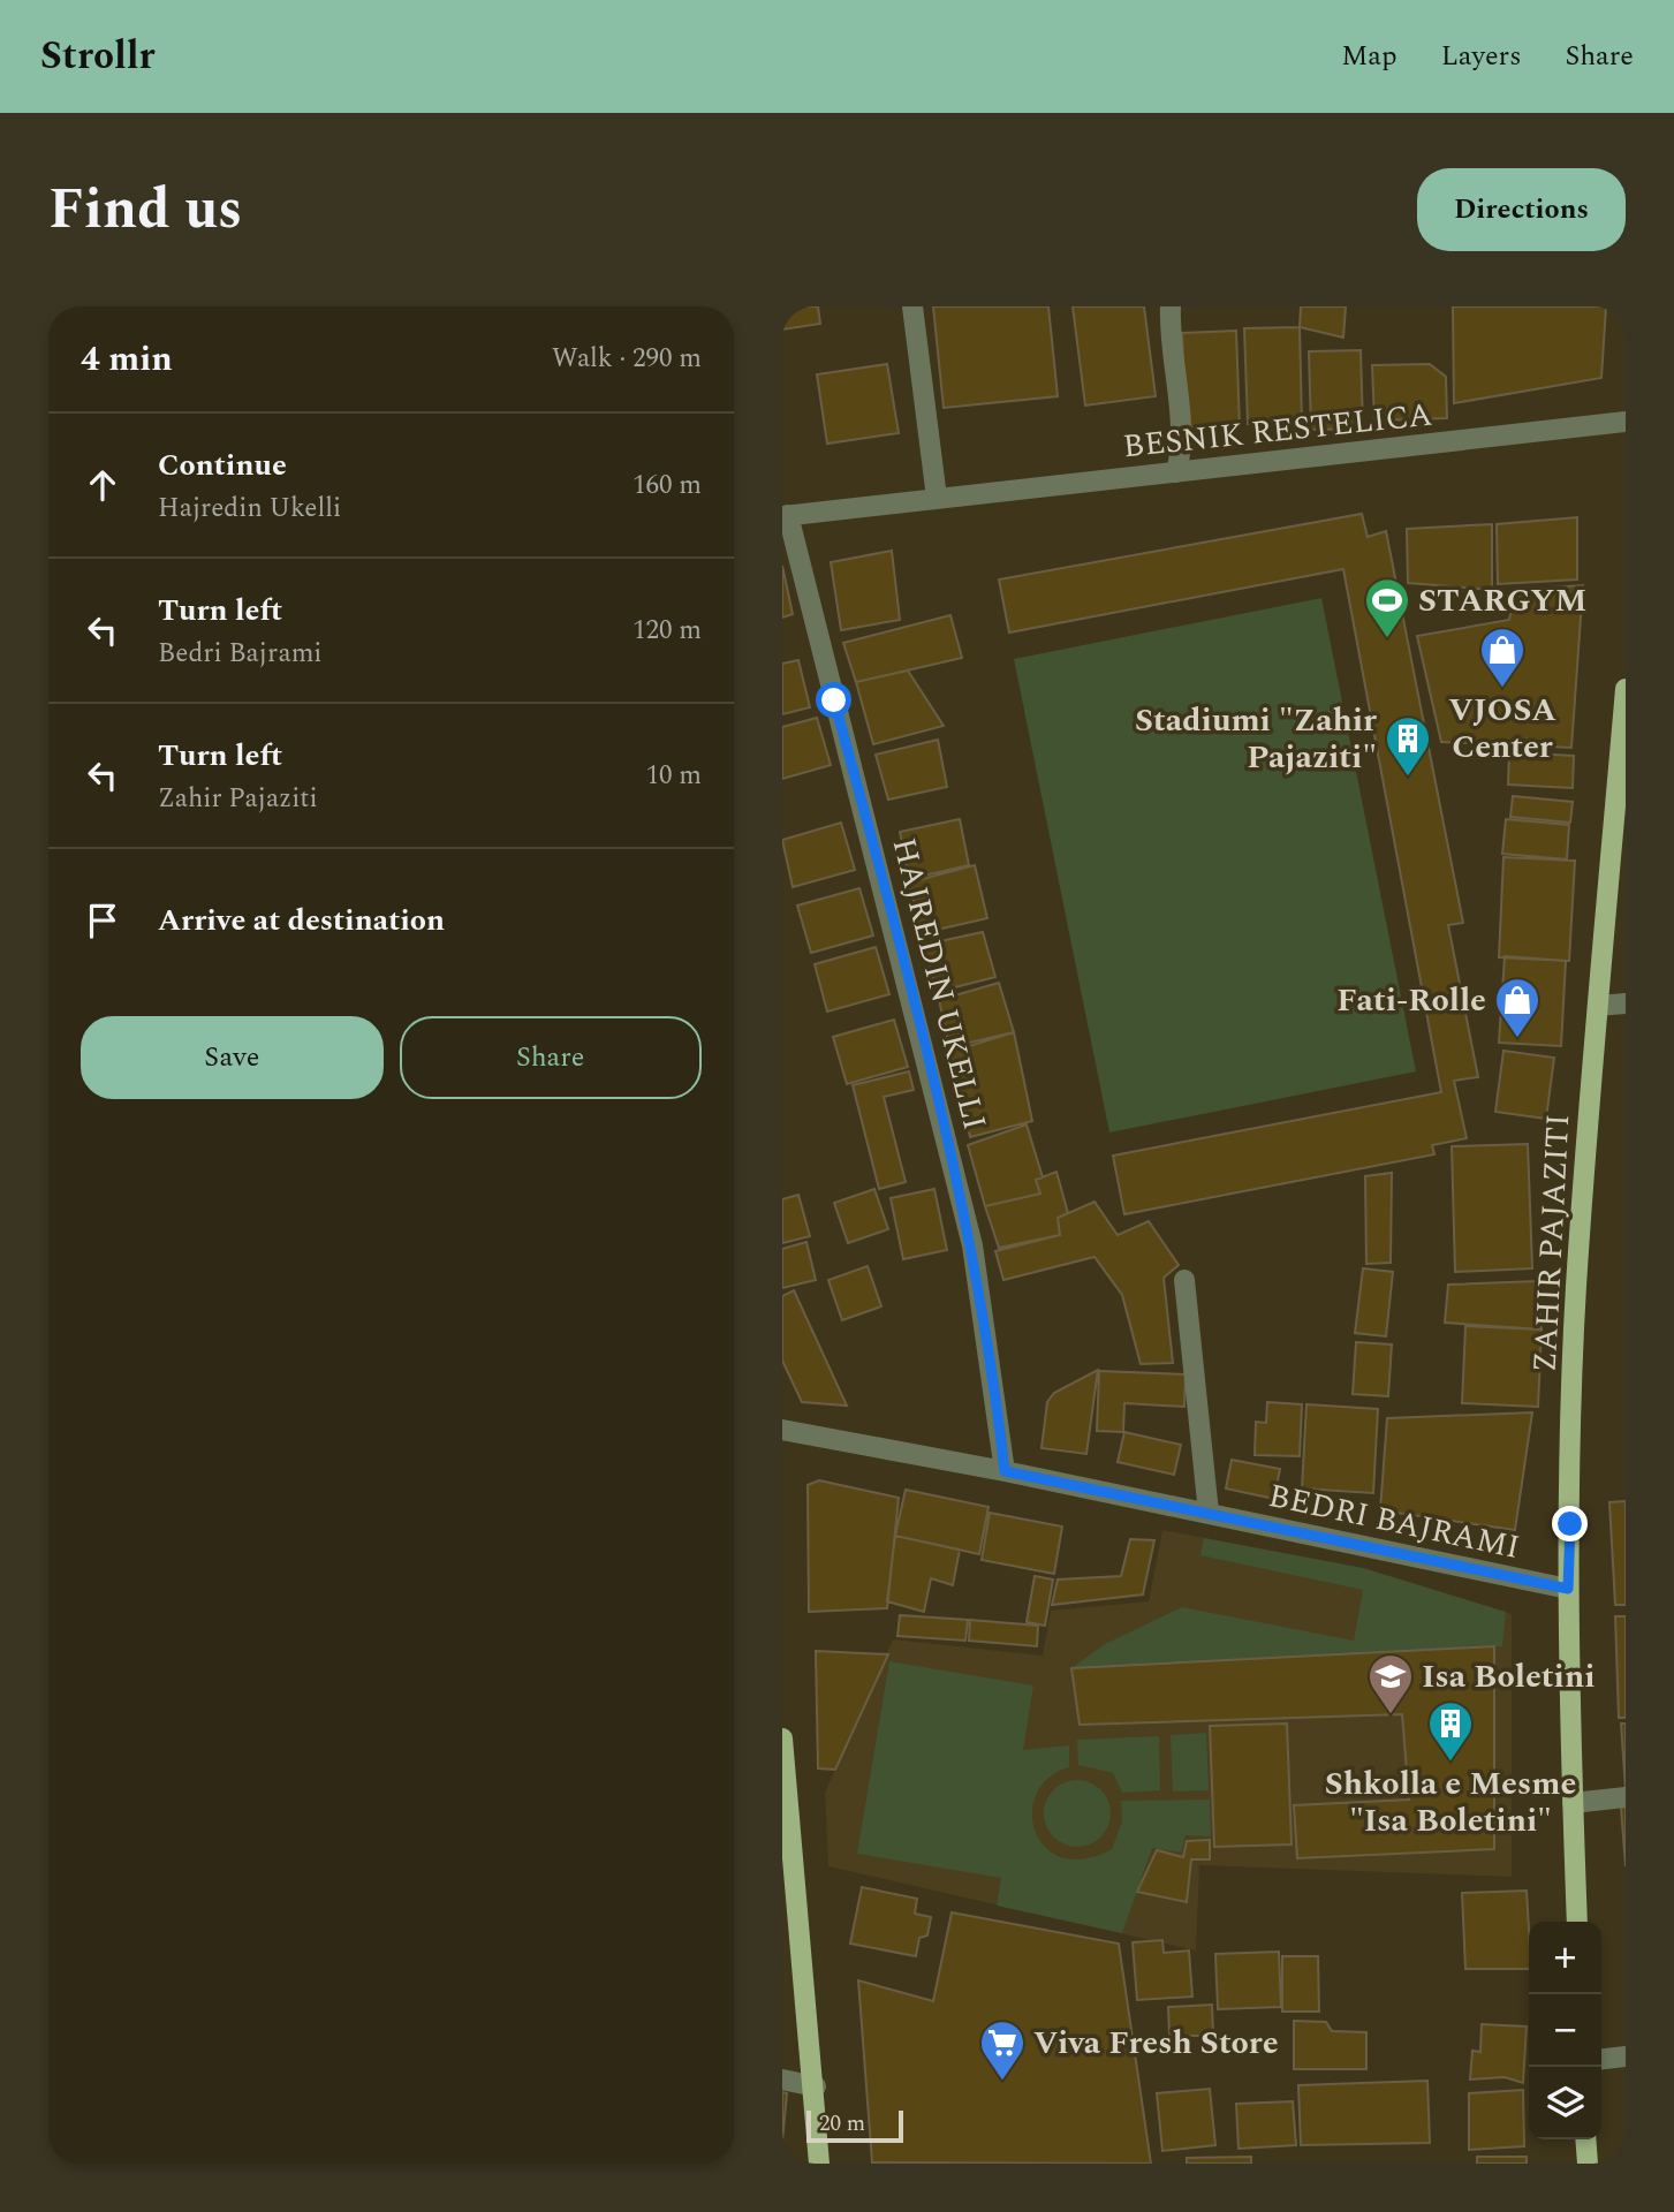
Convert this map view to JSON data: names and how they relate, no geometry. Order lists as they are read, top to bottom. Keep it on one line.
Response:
{"streets":{"main road":["ZAHIR PAJAZITI"],"street":["BESNIK RESTELICA","HAJREDIN UKELLI","BEDRI BAJRAMI"]},"crossings":[["BESNIK RESTELICA","HAJREDIN UKELLI"],["HAJREDIN UKELLI","BEDRI BAJRAMI"],["ZAHIR PAJAZITI","BEDRI BAJRAMI"]],"places":{"sports":["STARGYM"],"shop":["VJOSA Center","Fati-Rolle"],"building":["Stadiumi \"Zahir Pajaziti\"","Shkolla e Mesme \"Isa Boletini\""],"school or university":["Isa Boletini"],"supermarket":["Viva Fresh Store"]},"scale_bar":"20 m","page":{"header":"Strollr","nav":["Map","Layers","Share"],"title":"Find us","buttons":["Directions",["Save","Share"]],"heading":["4 min","Walk · 290 m"],"list":[["Continue","Hajredin Ukelli","160 m"],["Turn left","Bedri Bajrami","120 m"],["Turn left","Zahir Pajaziti","10 m"],"Arrive at destination"],"map_buttons":["+","−"],"scale":"20 m"}}
